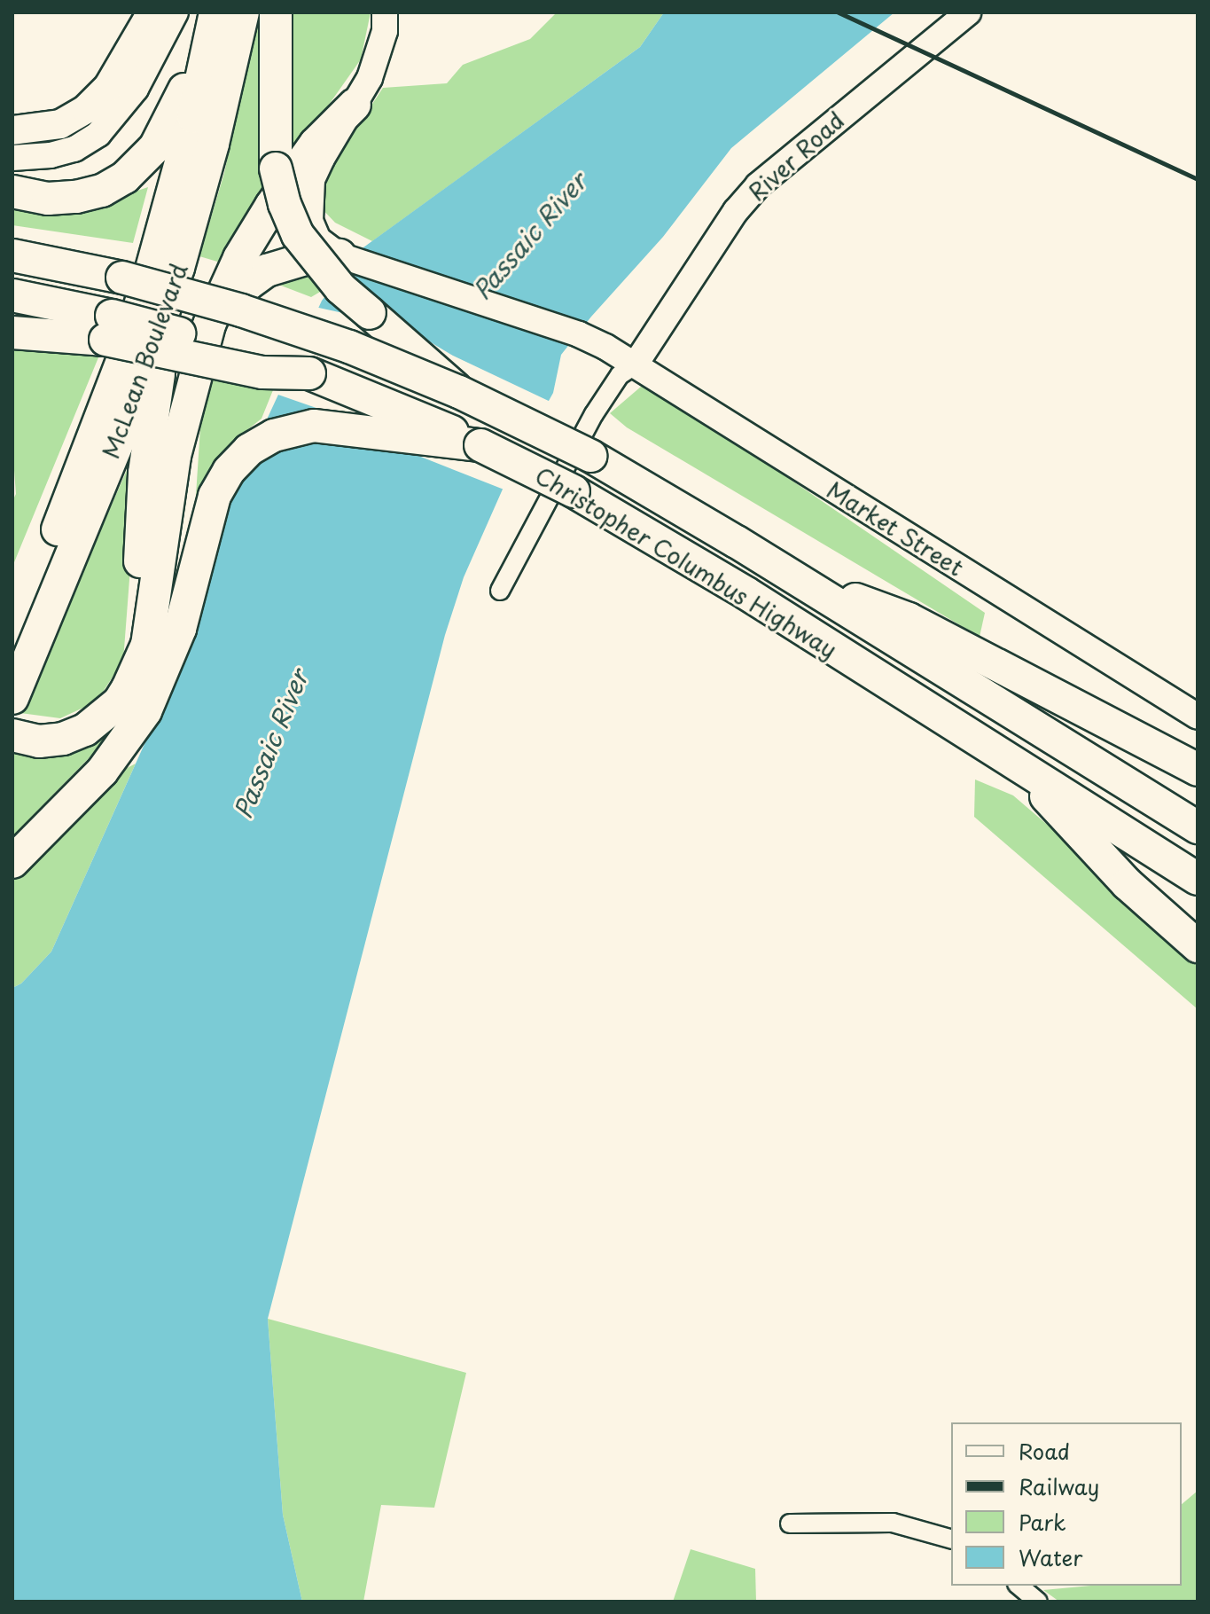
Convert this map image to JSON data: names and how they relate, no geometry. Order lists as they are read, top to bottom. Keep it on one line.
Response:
{"streets":{"highway":["McLean Boulevard","Christopher Columbus Highway"],"main road":["River Road","Market Street"]},"crossings":[["River Road","Market Street"]],"water":["Passaic River"],"legend":["Road","Railway","Park","Water"]}
